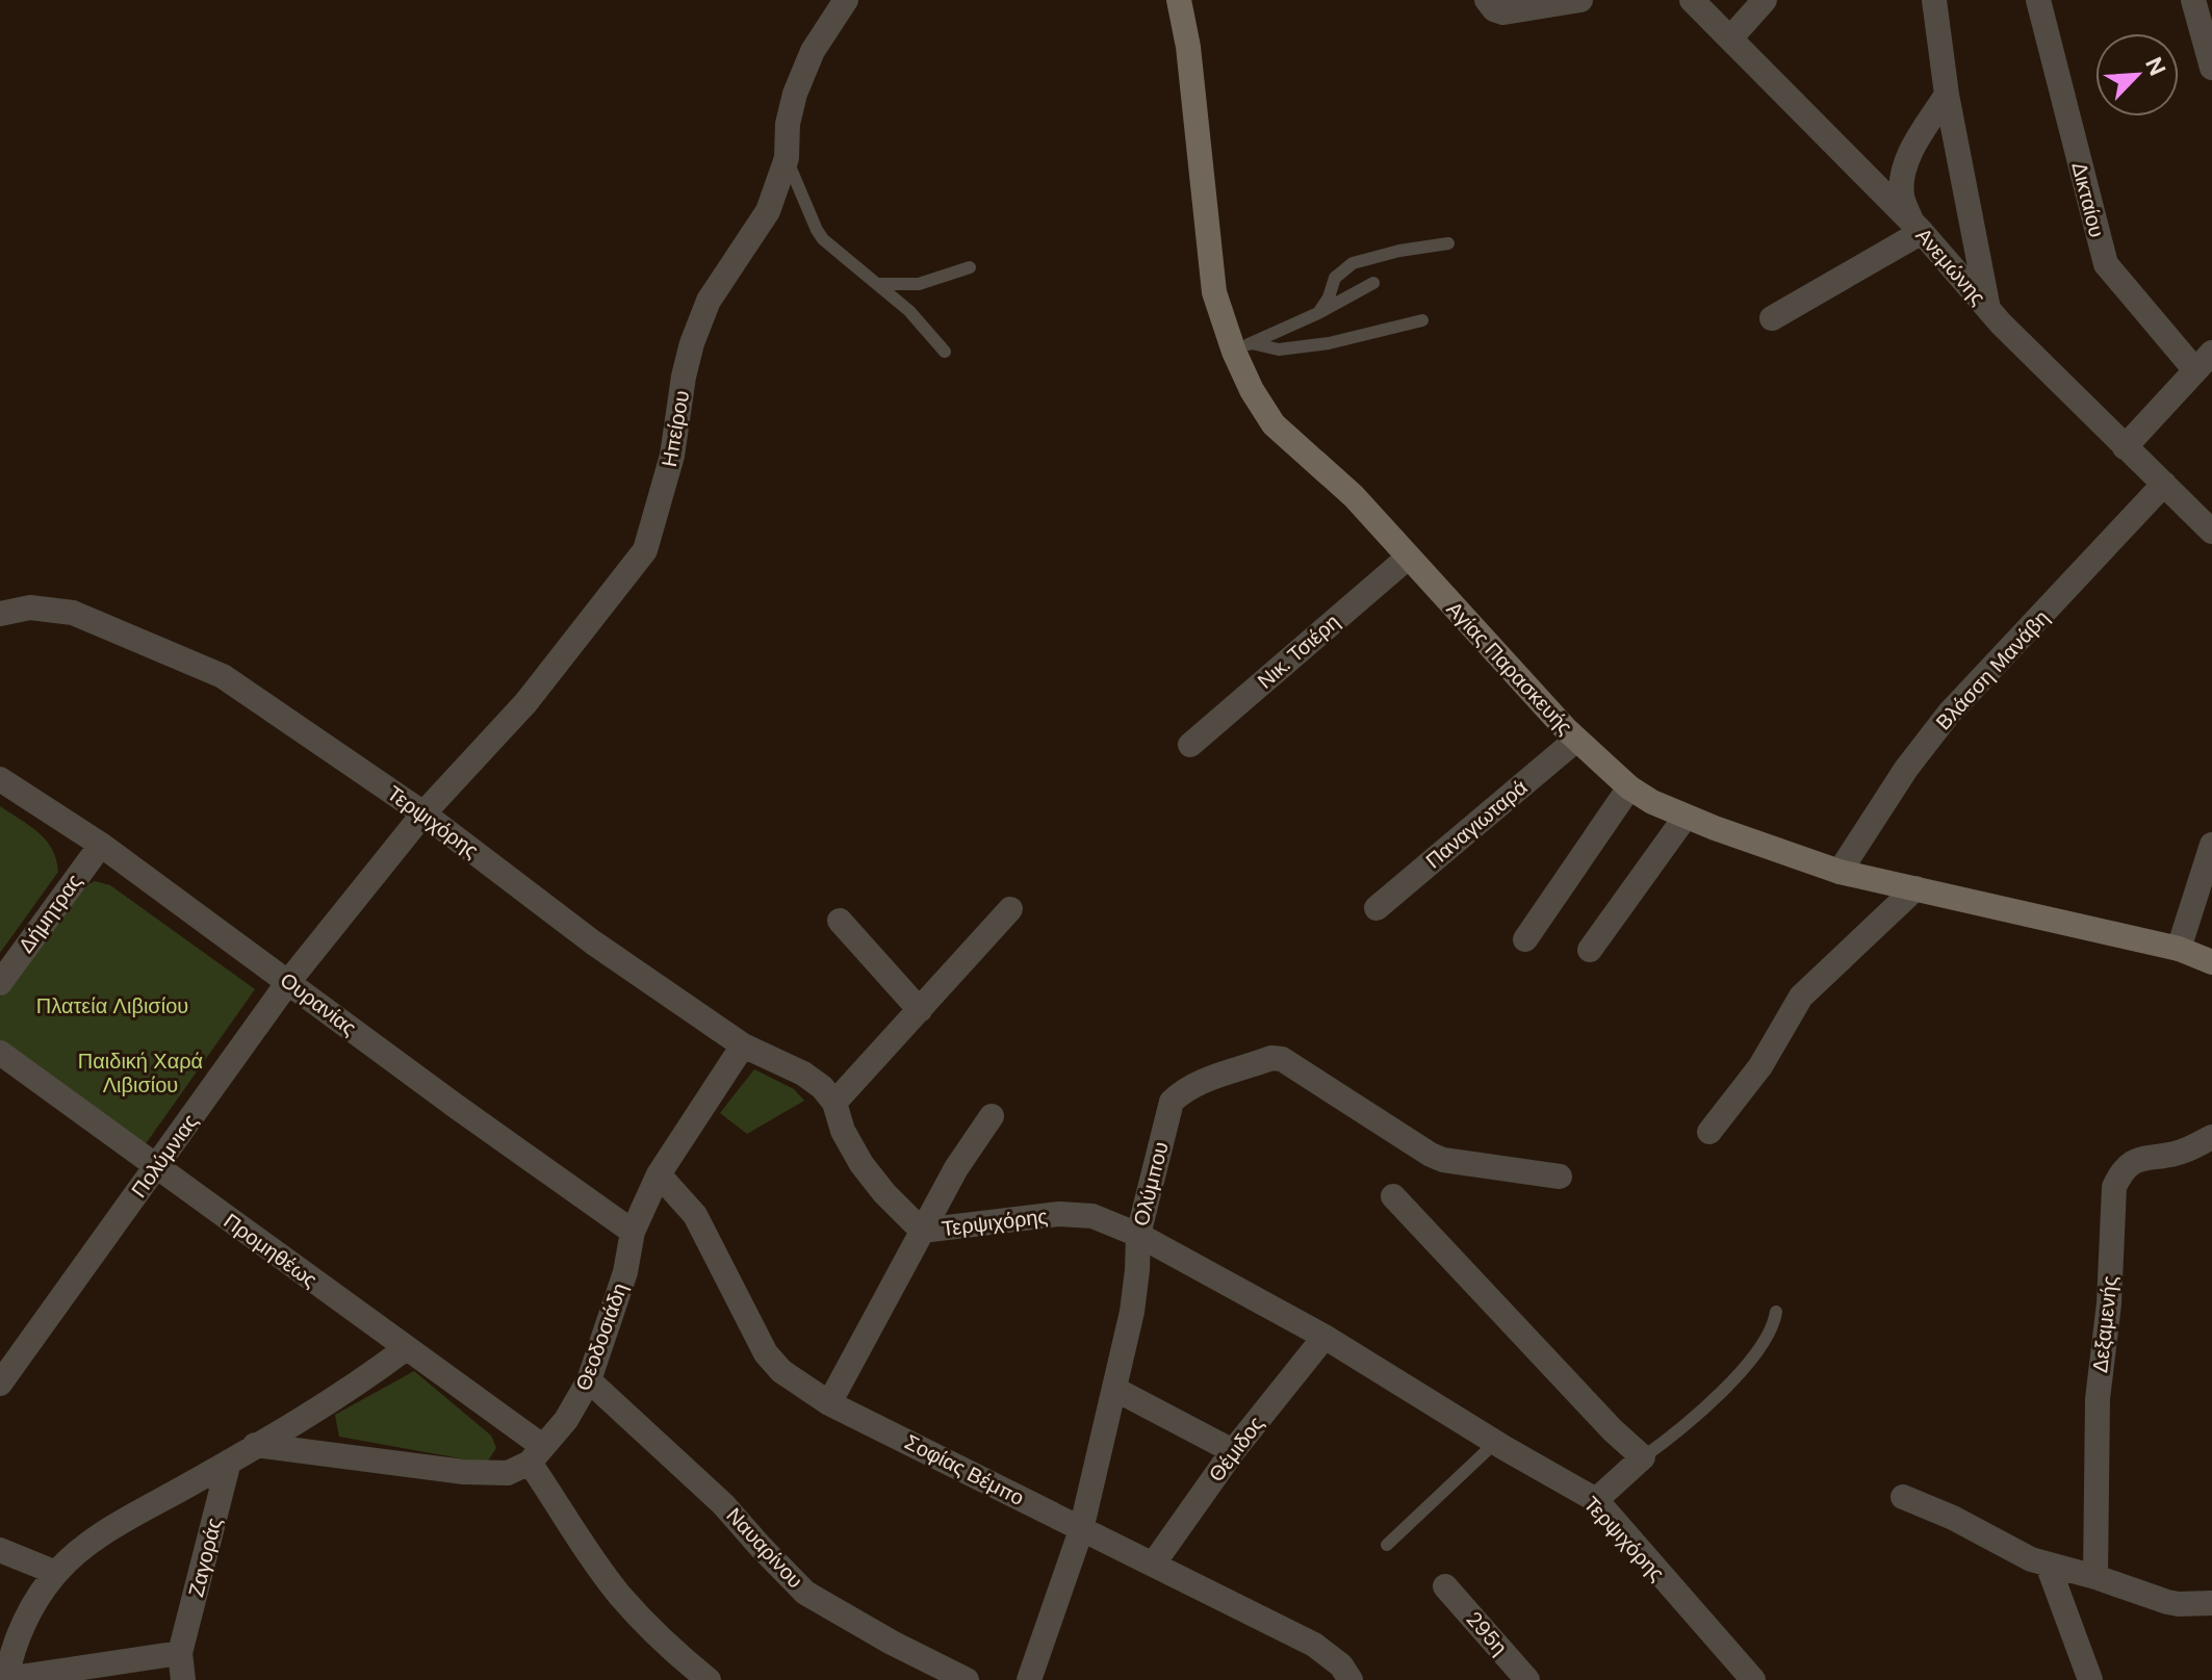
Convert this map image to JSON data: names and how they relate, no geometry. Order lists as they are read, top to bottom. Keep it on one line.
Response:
{"streets":{"street":["Δικταίου","Ανεμώνης","Ηπείρου","Νικ. Τσιέρη","Αγίας Παρασκευής","Βλάσση Μανάβη","Τερψιχόρης","Παναγιωταρά","Δήμητρας","Ουρανίας","Πολύμνιας","Ολύμπου","Προμηθέως","Δεξαμενής","Θεοδοσιάδη","Θέμιδος","Σοφίας Βέμπο","Ναυαρίνου","Ζαγοράς","295η"]},"crossings":[["Ανεμώνης","Βλάσση Μανάβη"],["Ηπείρου","Τερψιχόρης"],["Ηπείρου","Πολύμνιας"],["Νικ. Τσιέρη","Αγίας Παρασκευής"],["Αγίας Παρασκευής","Βλάσση Μανάβη"],["Αγίας Παρασκευής","Παναγιωταρά"],["Τερψιχόρης","Πολύμνιας"],["Τερψιχόρης","Ολύμπου"],["Τερψιχόρης","Θεοδοσιάδη"],["Τερψιχόρης","Θέμιδος"],["Δήμητρας","Ουρανίας"],["Ουρανίας","Πολύμνιας"],["Ουρανίας","Θεοδοσιάδη"],["Πολύμνιας","Προμηθέως"],["Ολύμπου","Σοφίας Βέμπο"],["Προμηθέως","Θεοδοσιάδη"],["Θεοδοσιάδη","Σοφίας Βέμπο"],["Θεοδοσιάδη","Ναυαρίνου"],["Θέμιδος","Σοφίας Βέμπο"]],"parks":["Πλατεία Λιβισίου","Παιδική Χαρά Λιβισίου"],"north":"top right"}
